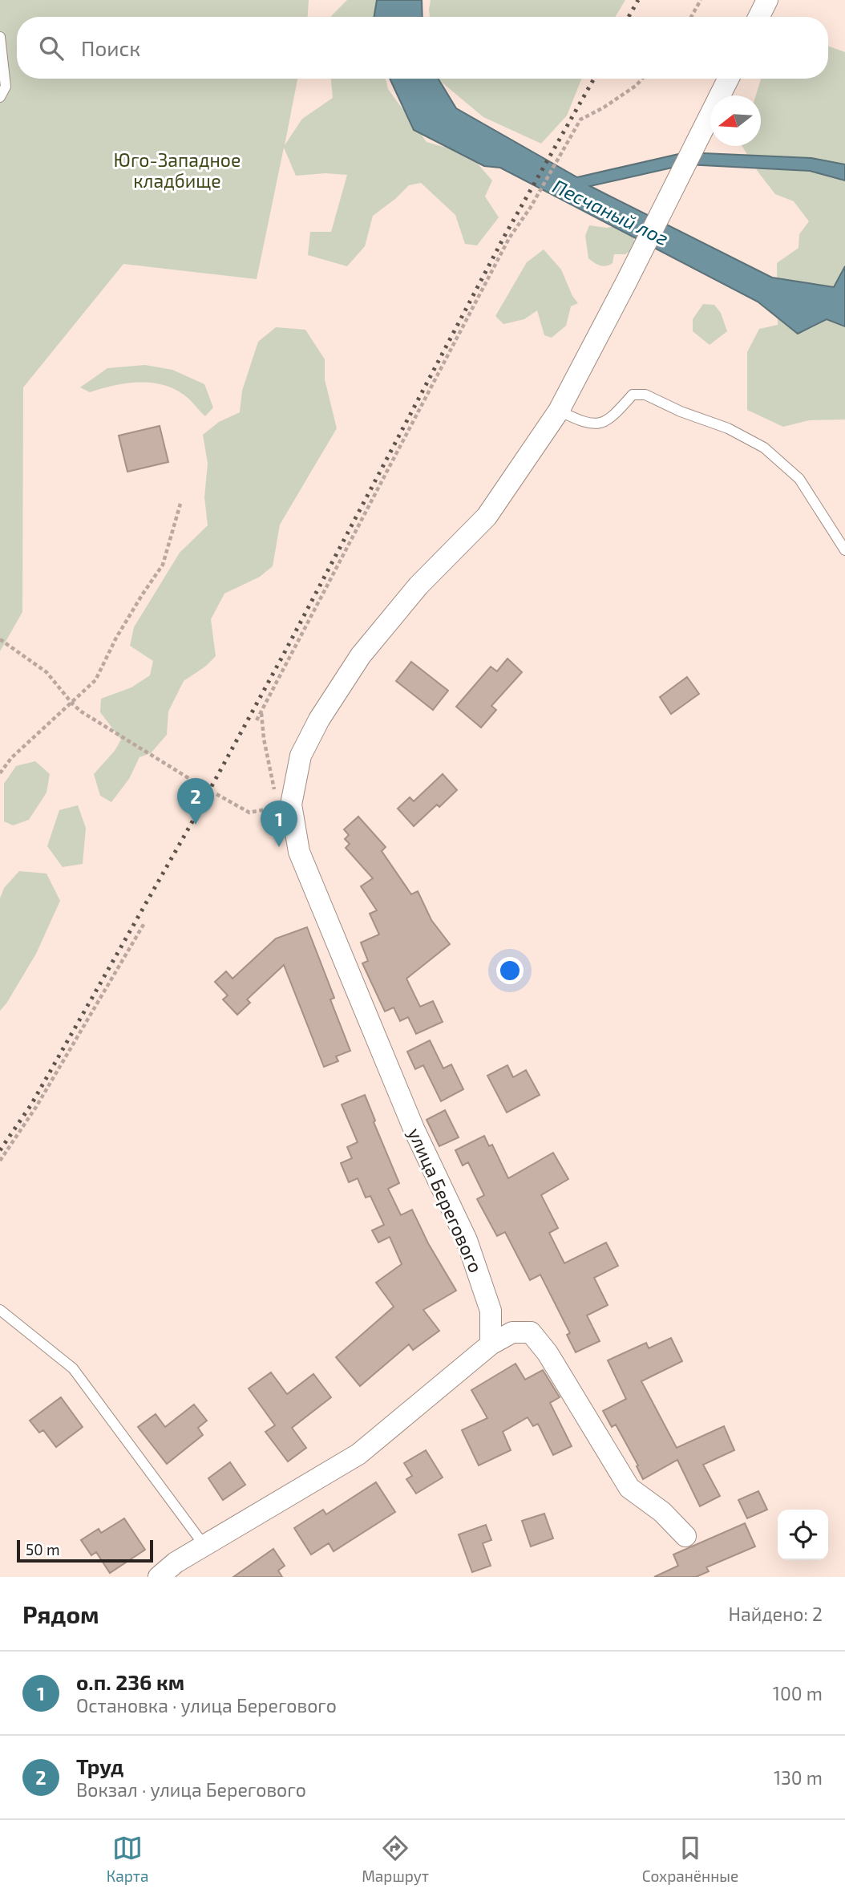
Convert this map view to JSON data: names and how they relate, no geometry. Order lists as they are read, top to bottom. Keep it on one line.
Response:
{"streets":{"street":["улица Берегового"]},"water":["Песчаный лог"],"parks":["Юго-Западное кладбище"],"scale_bar":"50 m","north":"left","page":{"search":"Поиск","pins":["2","1"],"scale":"50 m","heading":["Рядом","Найдено: 2"],"list":[{"mark":"1","name":"о.п. 236 км","note":"Остановка · улица Берегового","value":"100 m"},{"mark":"2","name":"Труд","note":"Вокзал · улица Берегового","value":"130 m"}],"nav":["Карта","Маршрут","Сохранённые"]}}
